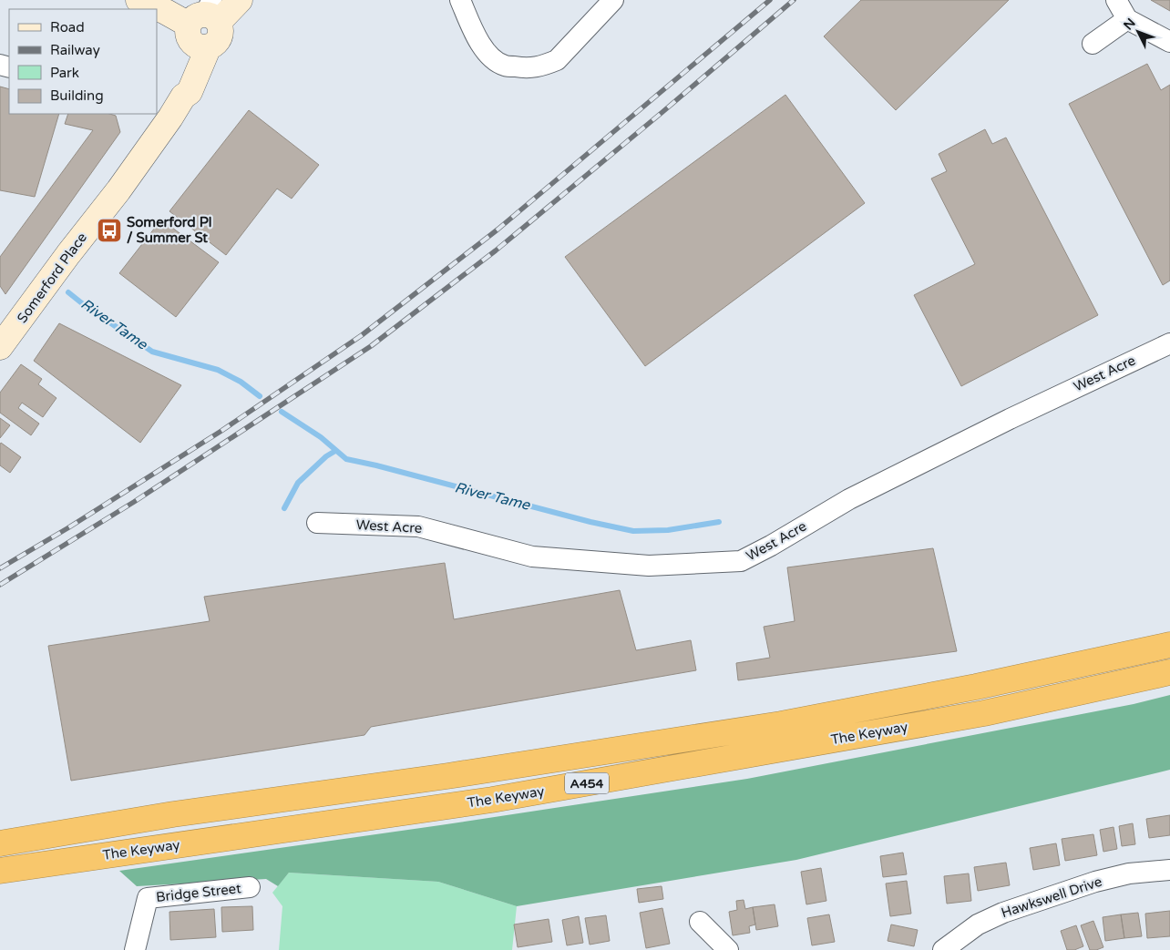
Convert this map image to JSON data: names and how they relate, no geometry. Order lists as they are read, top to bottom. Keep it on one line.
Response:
{"streets":{"highway":["The Keyway","A454"],"main road":["Somerford Place"],"street":["West Acre","Bridge Street","Hawkswell Drive"]},"water":["River Tame"],"places":{"bus stop":["Somerford Pl / Summer St"]},"legend":["Road","Railway","Park","Building"],"north":"top left"}
